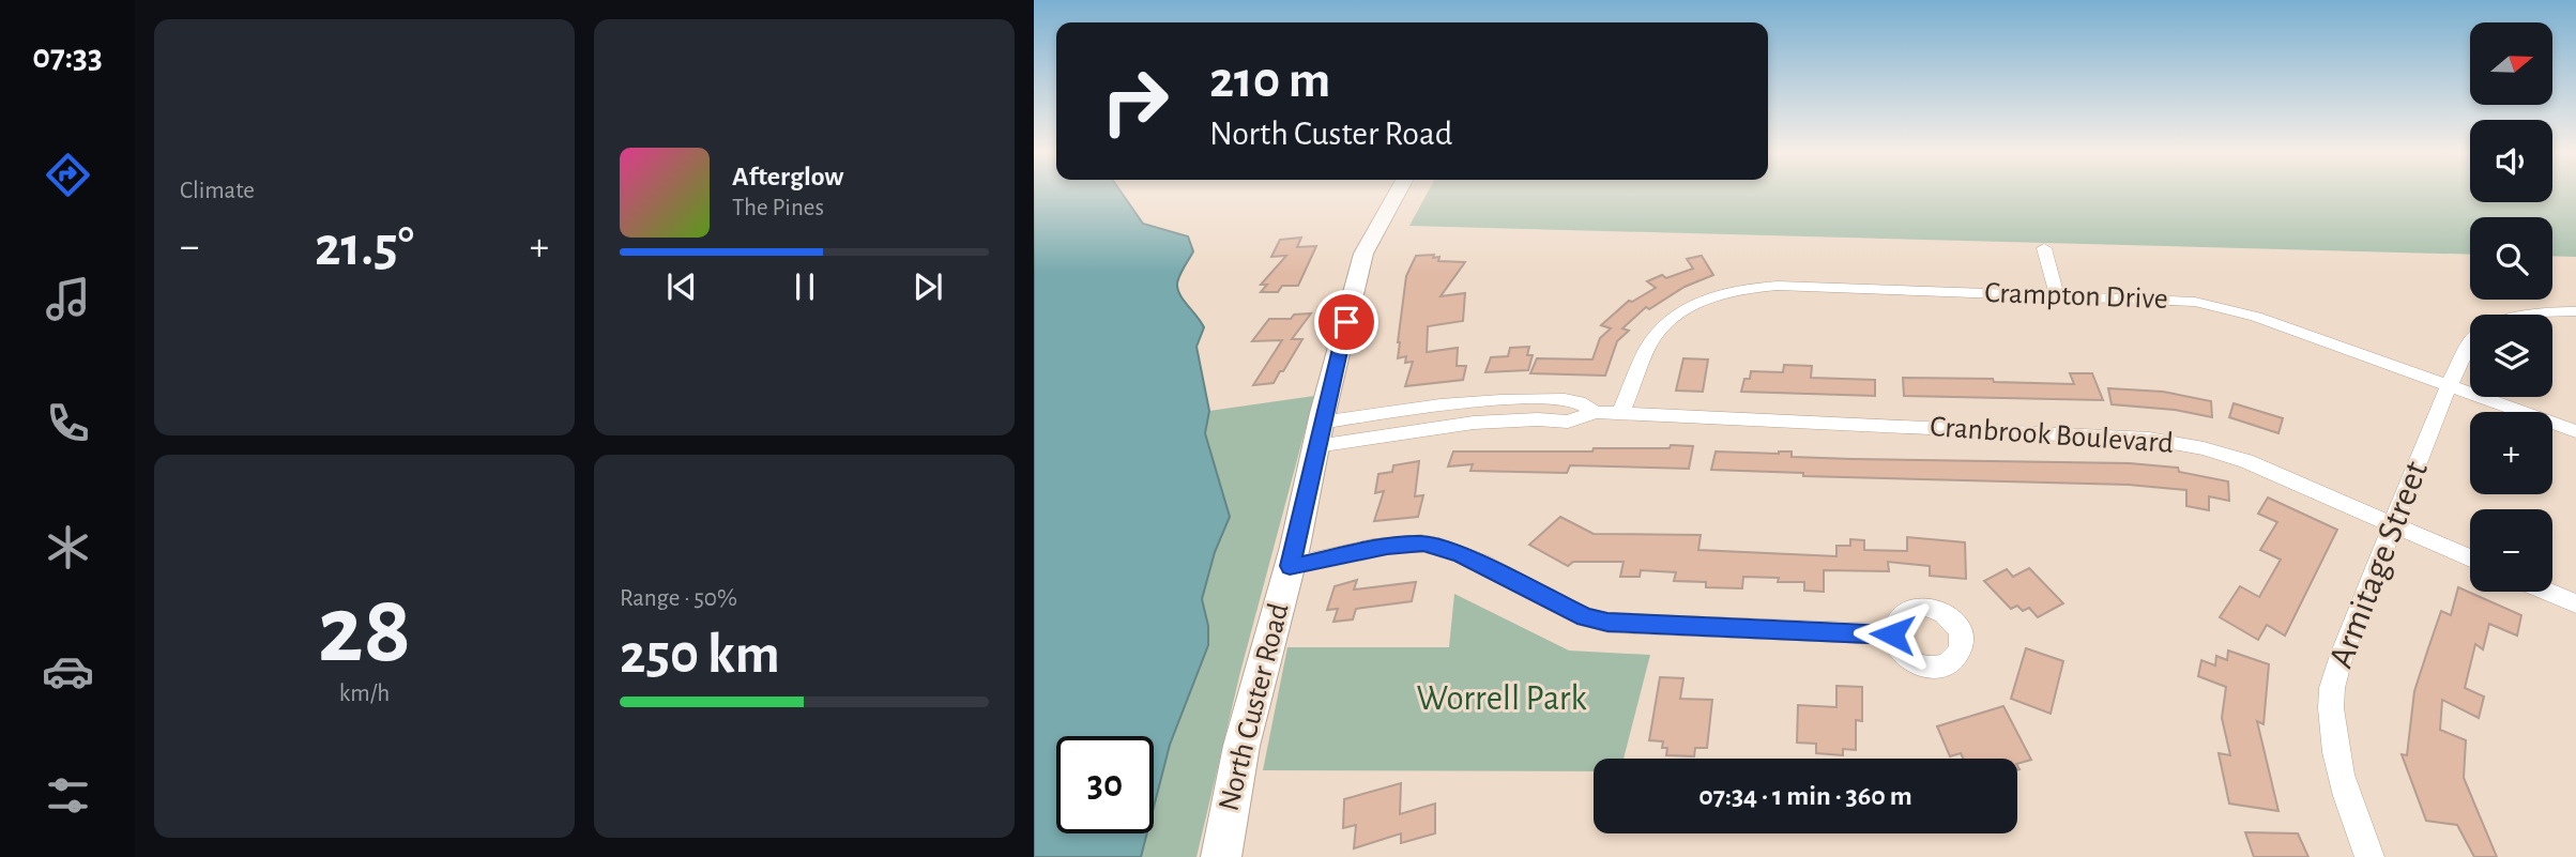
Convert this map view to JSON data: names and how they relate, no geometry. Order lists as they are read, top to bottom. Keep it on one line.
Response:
{"streets":{"street":["Crampton Drive","Cranbrook Boulevard","Armitage Street","North Custer Road"]},"crossings":[["Crampton Drive","Cranbrook Boulevard"],["Crampton Drive","Armitage Street"],["Cranbrook Boulevard","Armitage Street"],["Cranbrook Boulevard","North Custer Road"]],"parks":["Worrell Park"],"north":"right","page":{"tabs":"07:33","tile":["Climate",["28","km/h"],["Range · 50%","250 km"]],"map_buttons":["+","−"],"turn":["210 m","North Custer Road"],"song":["Afterglow","The Pines"],"heat":["−","21.5°","+"],"limit":"30","trip":"07:34 · 1 min · 360 m"}}
